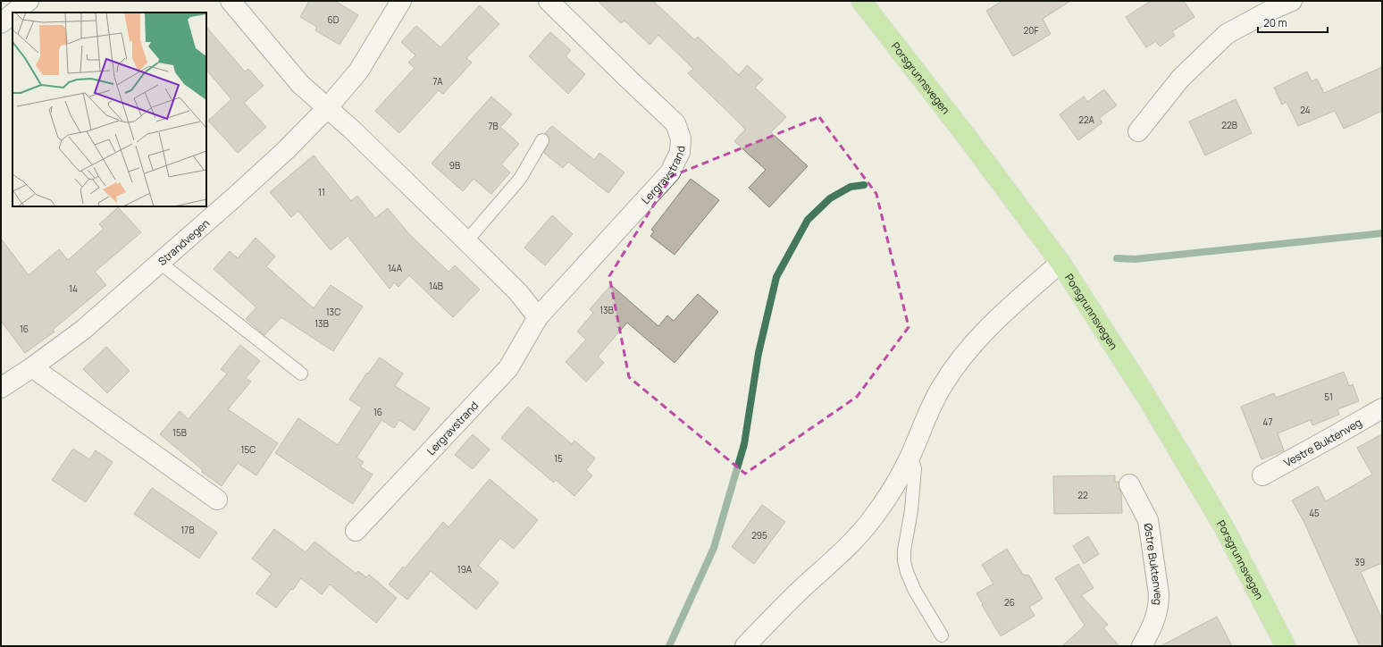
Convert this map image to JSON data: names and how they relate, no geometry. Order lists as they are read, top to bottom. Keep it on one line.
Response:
{"streets":{"highway":["Porsgrunnsvegen"],"street":["Lergravstrand","Strandvegen","Vestre Buktenveg","Østre Buktenveg"]},"house_numbers":["6D","20F","7A","24","22A","22B","7B","9B","11","14A","14B","14","13B","13C","13B","16","51","16","47","15B","15C","15","22","45","17B","295","39","19A","26"],"scale_bar":"20 m"}
